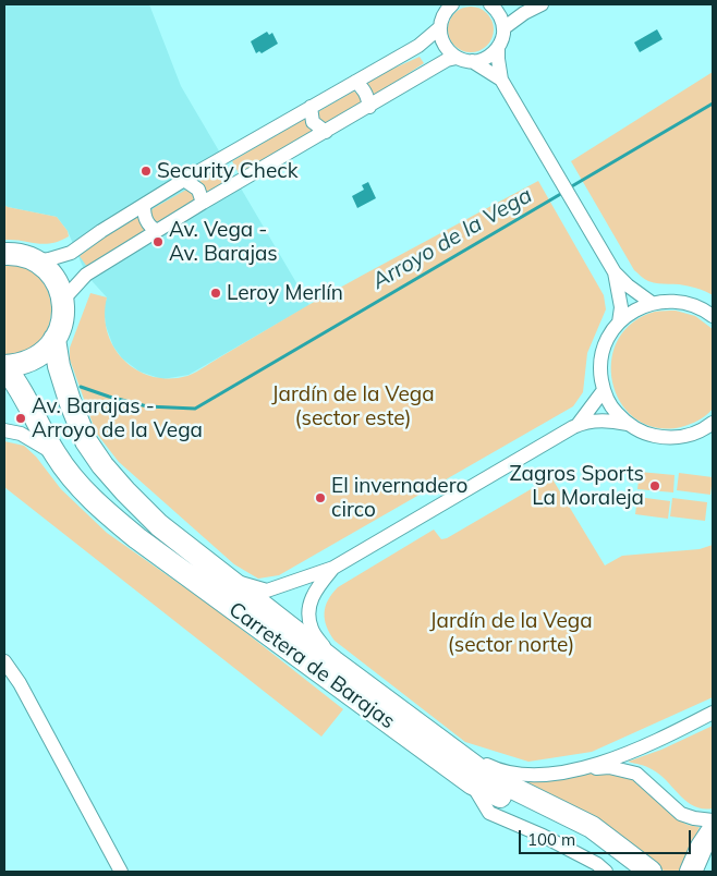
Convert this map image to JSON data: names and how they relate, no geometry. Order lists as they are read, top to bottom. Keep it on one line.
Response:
{"streets":{"main road":["Carretera de Barajas"]},"water":["Arroyo de la Vega"],"parks":["Jardín de la Vega (sector este)","Jardín de la Vega (sector norte)"],"places":["Security Check","Av. Vega - Av. Barajas","Leroy Merlín","Av. Barajas - Arroyo de la Vega","Zagros Sports La Moraleja","El invernadero circo"],"scale_bar":"100 m"}
